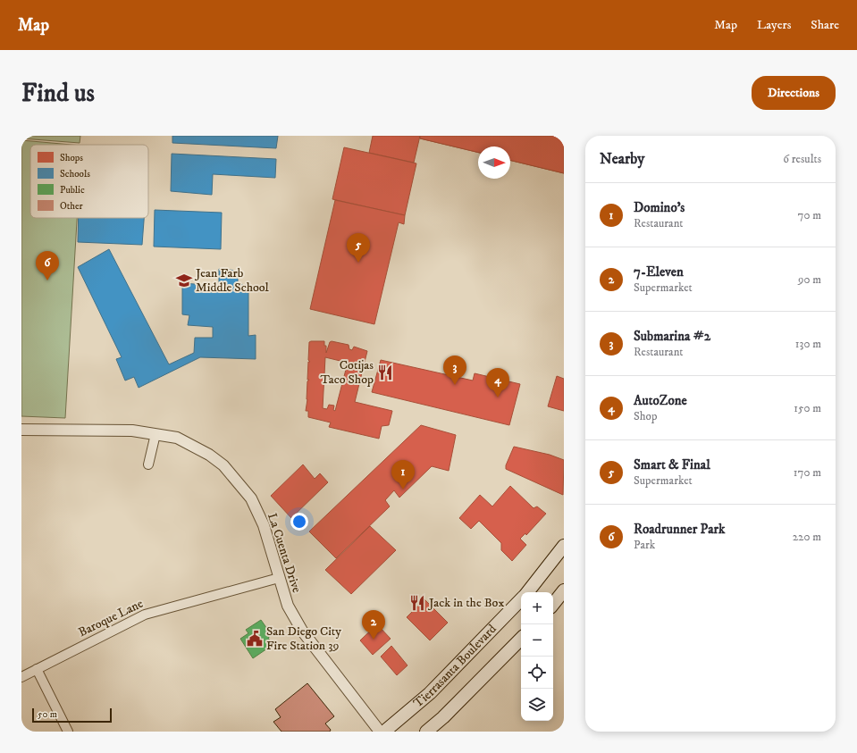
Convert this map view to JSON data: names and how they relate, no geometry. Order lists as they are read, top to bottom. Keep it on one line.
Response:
{"streets":{"main road":["Tierrasanta Boulevard"],"street":["La Cuenta Drive","Baroque Lane"]},"crossings":[["La Cuenta Drive","Baroque Lane"]],"places":{"school or university":["Jean Farb Middle School"],"restaurant":["Cotijas Taco Shop","Jack in the Box"],"public building":["San Diego City Fire Station 39"]},"legend":["Shops","Schools","Public","Other"],"scale_bar":"50 m","north":"right","page":{"header":"Map","nav":["Map","Layers","Share"],"buttons":"Directions","title":"Find us","heading":["Nearby","6 results"],"list":[{"mark":"1","name":"Domino's","note":"Restaurant","value":"70 m"},{"mark":"2","name":"7-Eleven","note":"Supermarket","value":"90 m"},{"mark":"3","name":"Submarina #2","note":"Restaurant","value":"130 m"},{"mark":"4","name":"AutoZone","note":"Shop","value":"150 m"},{"mark":"5","name":"Smart & Final","note":"Supermarket","value":"170 m"},{"mark":"6","name":"Roadrunner Park","note":"Park","value":"220 m"}],"pins":["5","6","3","4","1","2"],"map_buttons":["+","−"],"scale":"50 m"}}
